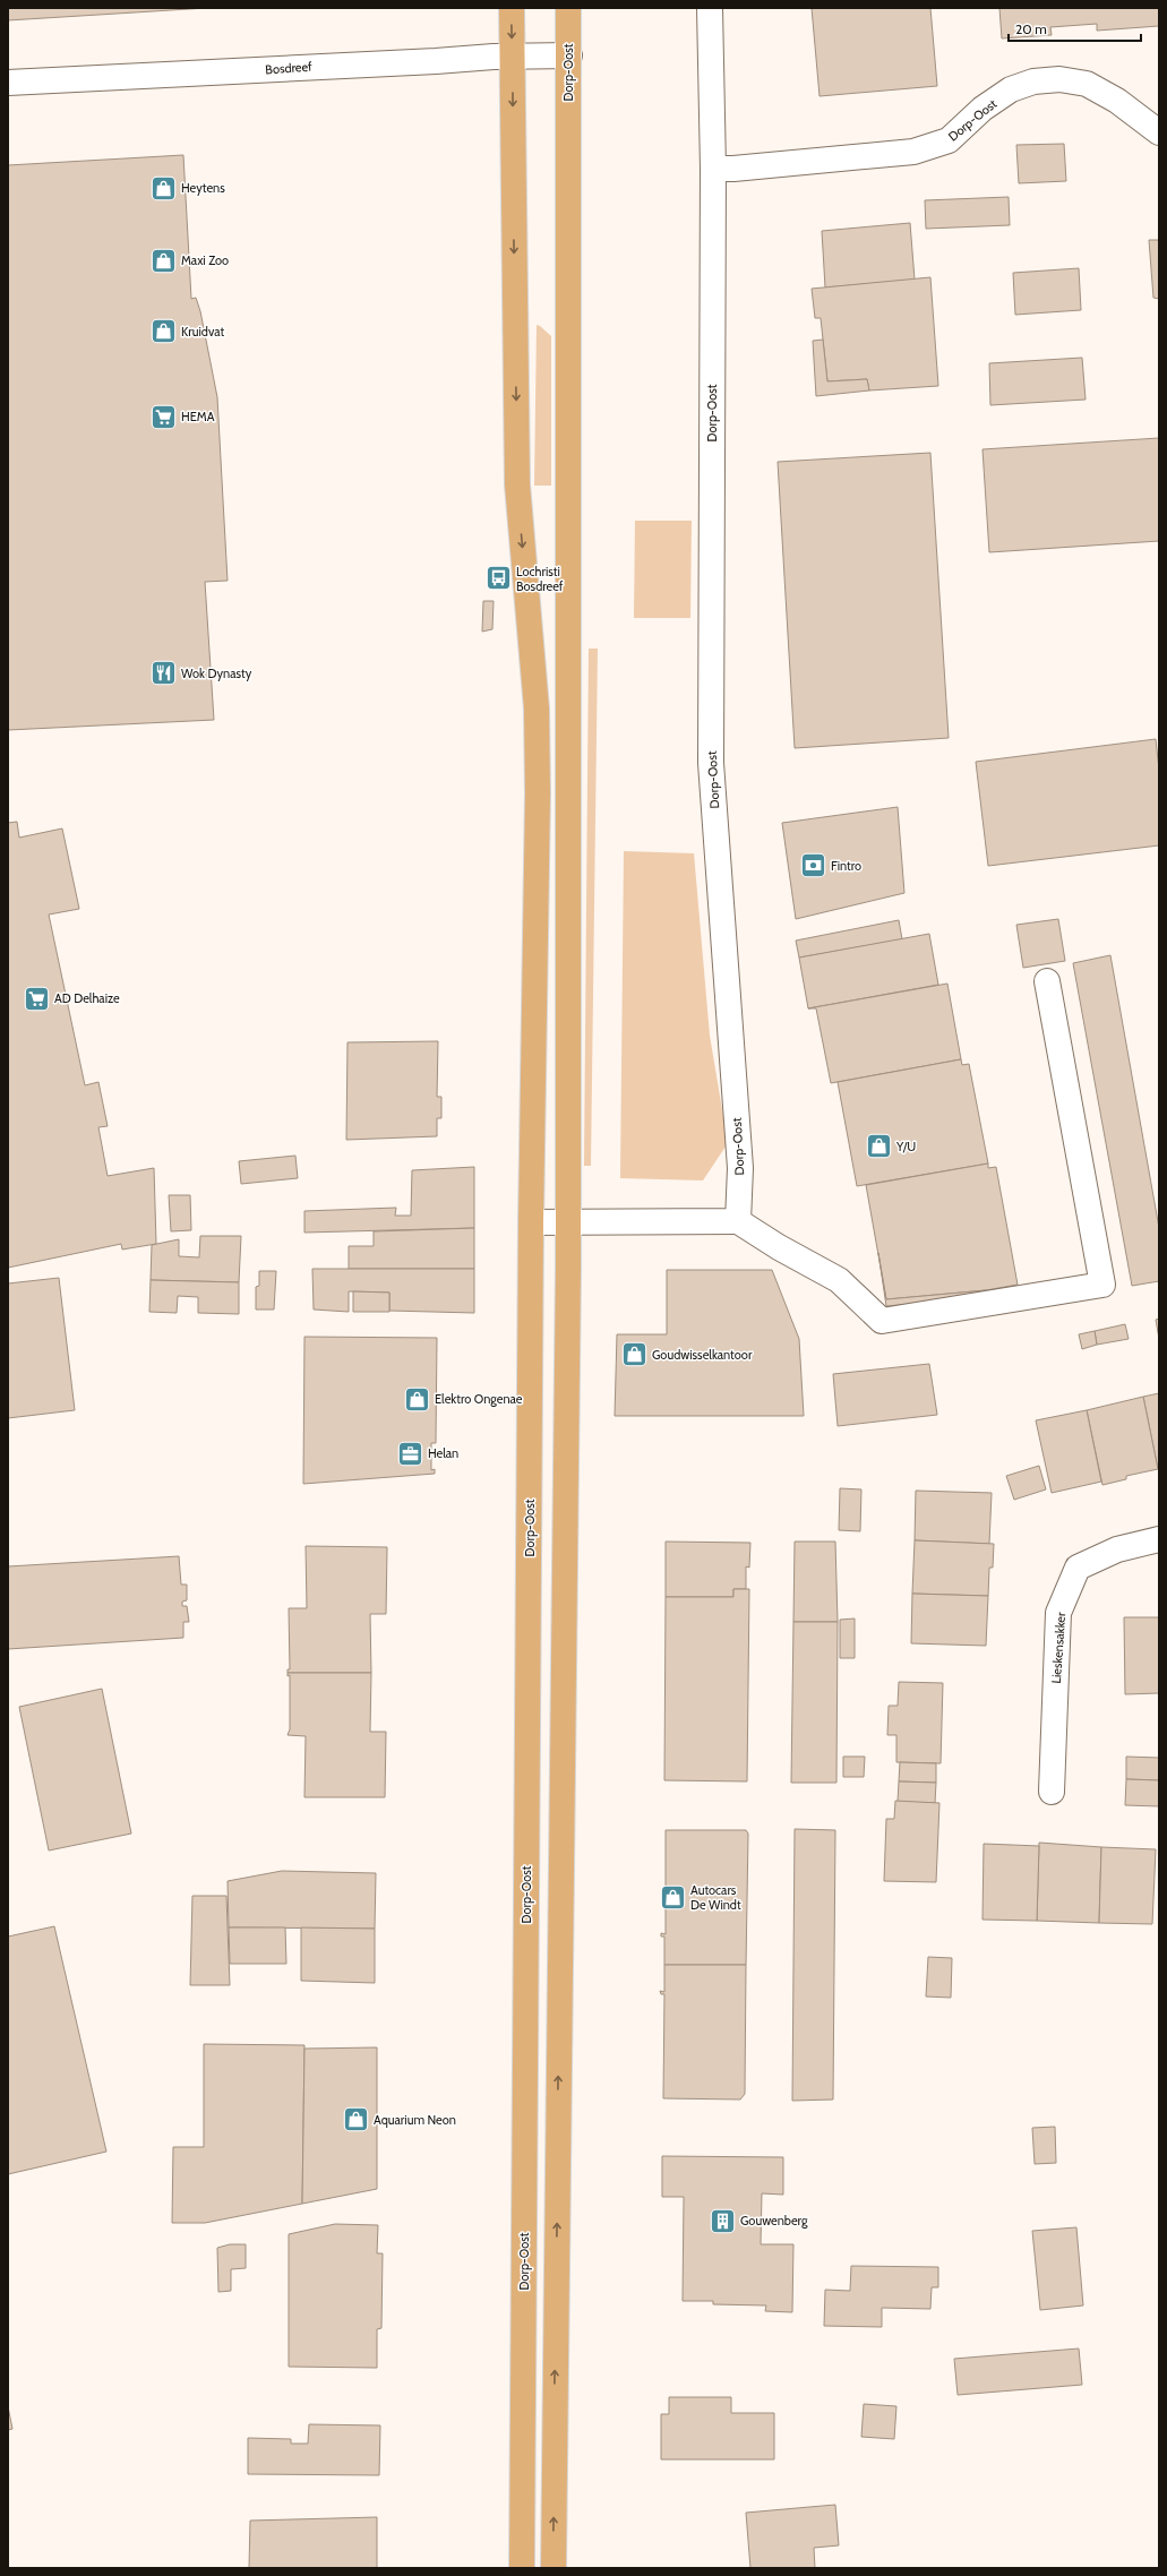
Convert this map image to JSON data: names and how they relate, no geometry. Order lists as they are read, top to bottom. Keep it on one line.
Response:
{"streets":{"main road":["Dorp-Oost"],"street":["Bosdreef","Lieskensakker"]},"crossings":[["Bosdreef","Dorp-Oost"]],"places":{"shop":["Heytens","Maxi Zoo","Kruidvat","Y/U","Goudwisselkantoor","Elektro Ongenae","Autocars De Windt","Aquarium Neon"],"supermarket":["HEMA","AD Delhaize"],"bus stop":["Lochristi Bosdreef"],"restaurant":["Wok Dynasty"],"bank":["Fintro"],"office":["Helan"],"building":["Gouwenberg"]},"scale_bar":"20 m"}
